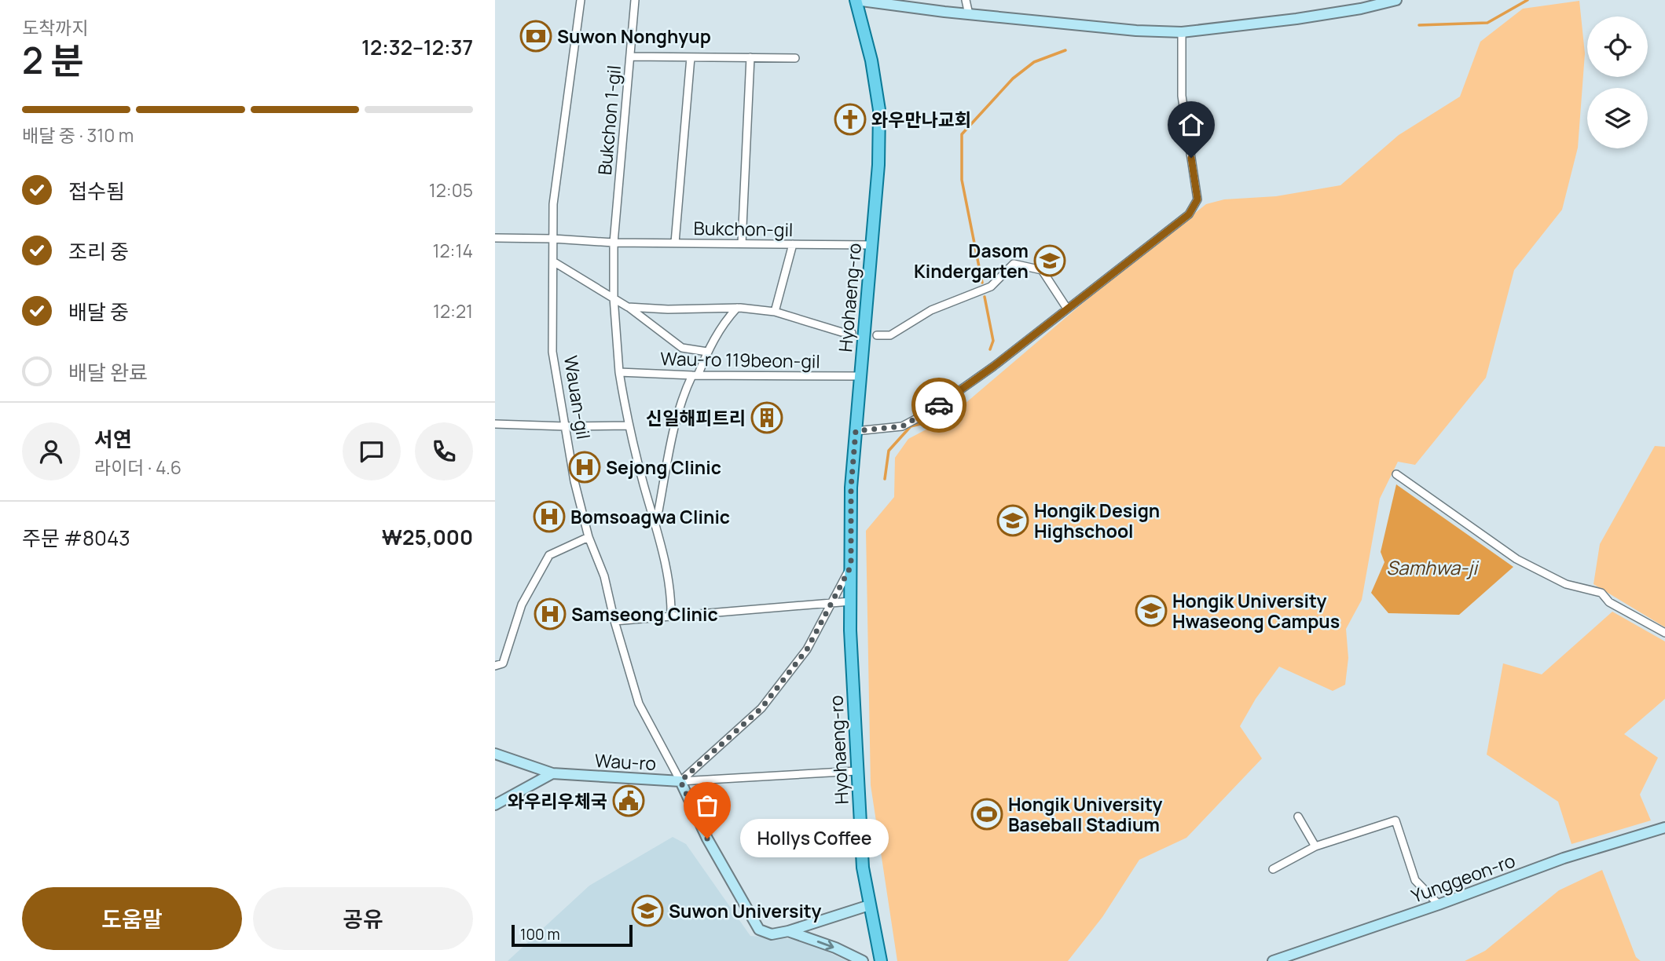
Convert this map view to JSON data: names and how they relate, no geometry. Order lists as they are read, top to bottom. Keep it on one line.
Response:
{"streets":{"main road":["Hyohaeng-ro"],"street":["Bukchon 1-gil","Bukchon-gil","Wau-ro 119beon-gil","Wauan-gil","Wau-ro","Yunggeon-ro"]},"crossings":[["Bukchon 1-gil","Bukchon-gil"],["Bukchon-gil","Hyohaeng-ro"],["Bukchon-gil","Wauan-gil"],["Hyohaeng-ro","Wau-ro 119beon-gil"],["Hyohaeng-ro","Wauan-gil"],["Hyohaeng-ro","Wau-ro"],["Wau-ro 119beon-gil","Wauan-gil"],["Wauan-gil","Wau-ro"]],"water":["Samhwa-ji"],"places":{"bank":["Suwon Nonghyup"],"church":["와우만나교회"],"school or university":["Dasom Kindergarten","Hongik Design Highschool","Hongik University Hwaseong Campus","Suwon University"],"building":["신일해피트리"],"hospital":["Sejong Clinic","Bomsoagwa Clinic","Samseong Clinic"],"public building":["와우리우체국"],"sports":["Hongik University Baseball Stadium"],"other":["Hollys Coffee"]},"scale_bar":"100 m","page":{"heading":["2 분","도착까지","12:32–12:37"],"panel":["서연","라이더 · 4.6","주문 #8043","₩25,000"],"bar":"배달 중 · 310 m","list":[["접수됨","12:05"],["조리 중","12:14"],["배달 중","12:21"],"배달 완료"],"bubble":"Hollys Coffee","buttons":["도움말","공유"],"scale":"100 m"}}
